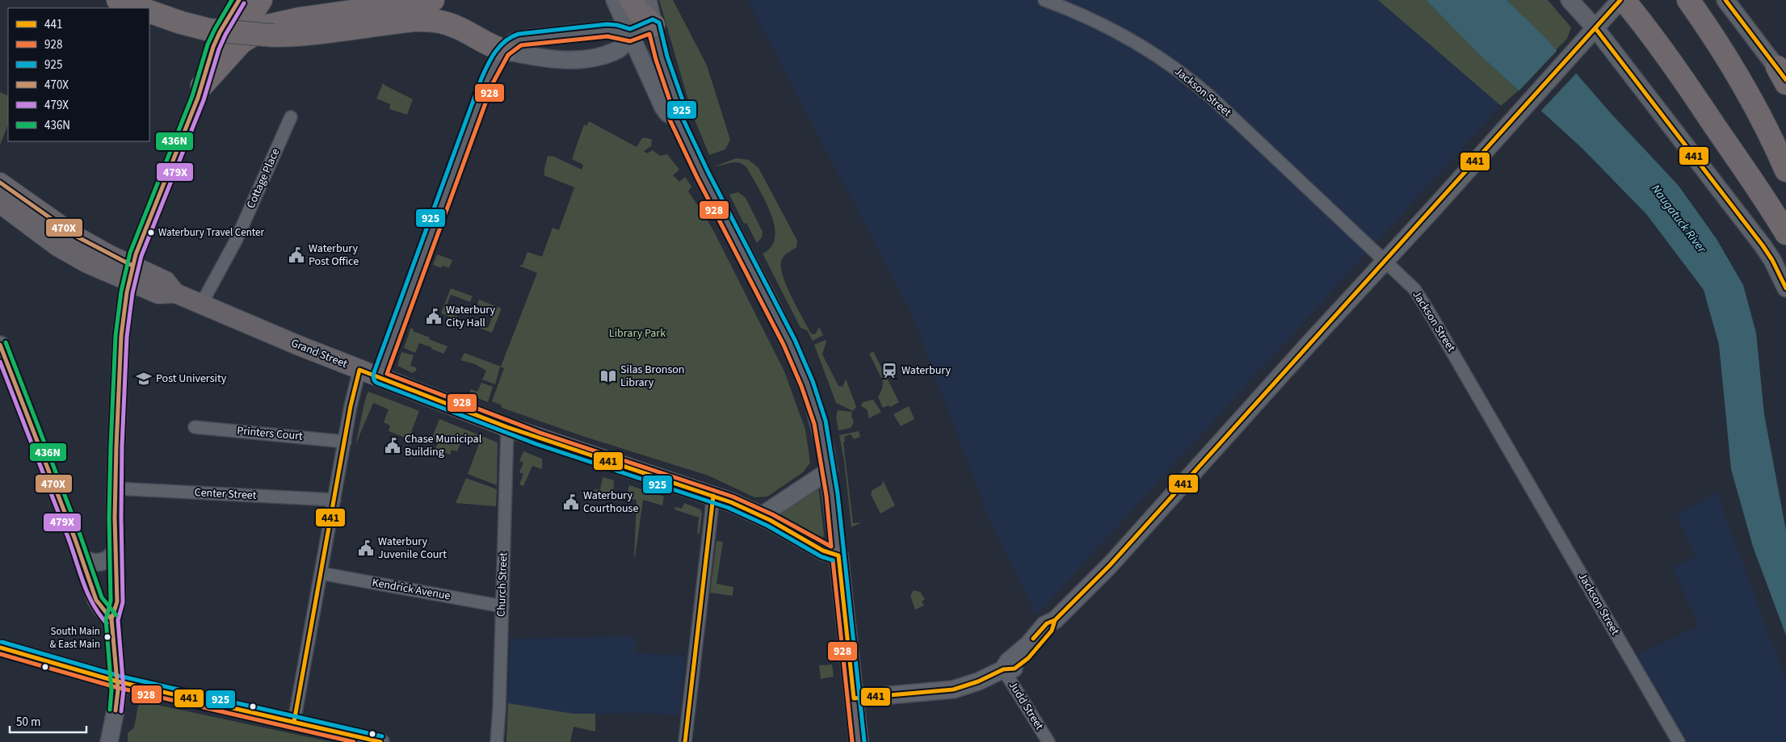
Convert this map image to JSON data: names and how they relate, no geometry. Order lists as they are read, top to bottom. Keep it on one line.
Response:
{"streets":{"main road":["Grand Street"],"street":["Jackson Street","Cottage Place","Printers Court","Center Street","Church Street","Kendrick Avenue","Judd Street"]},"crossings":[["Cottage Place","Grand Street"],["Grand Street","Church Street"],["Church Street","Kendrick Avenue"]],"water":["Naugatuck River"],"parks":["Library Park"],"places":{"other":["Waterbury Travel Center","South Main & East Main"],"public building":["Waterbury Post Office","Waterbury City Hall","Chase Municipal Building","Waterbury Courthouse","Waterbury Juvenile Court"],"station":["Waterbury"],"library":["Silas Bronson Library"],"school or university":["Post University"]},"lines":["transit line 441","transit line 470X","transit line 436N","transit line 479X","transit line 925","transit line 928"],"legend":["441","928","925","470X","479X","436N"],"scale_bar":"50 m"}
